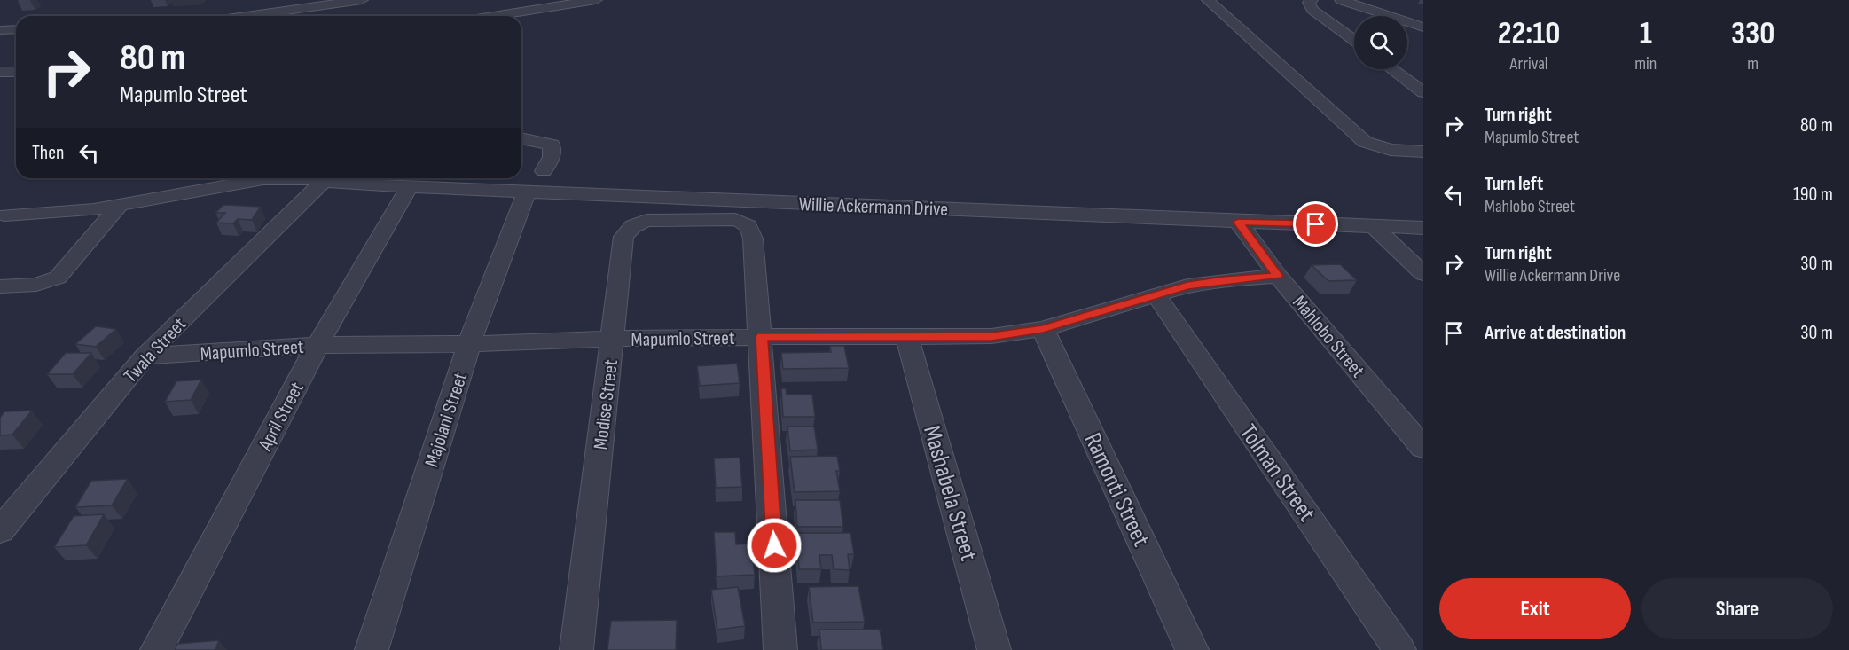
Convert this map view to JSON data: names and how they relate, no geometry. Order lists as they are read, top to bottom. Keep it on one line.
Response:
{"streets":{"street":["Willie Ackermann Drive","Mahlobo Street","Mapumlo Street","Twala Street","Modise Street","April Street","Majolani Street","Tolman Street","Ramonti Street","Mashabela Street"]},"crossings":[["Willie Ackermann Drive","Mahlobo Street"],["Willie Ackermann Drive","April Street"],["Willie Ackermann Drive","Majolani Street"],["Mahlobo Street","Mapumlo Street"],["Mapumlo Street","Twala Street"],["Mapumlo Street","Modise Street"],["Mapumlo Street","April Street"],["Mapumlo Street","Majolani Street"],["Mapumlo Street","Tolman Street"],["Mapumlo Street","Ramonti Street"],["Mapumlo Street","Mashabela Street"]],"page":{"eta":["22:10","Arrival","1","min","330","m"],"turn":["80 m","Mapumlo Street"],"list":[{"name":"Turn right","note":"Mapumlo Street","value":"80 m"},{"name":"Turn left","note":"Mahlobo Street","value":"190 m"},{"name":"Turn right","note":"Willie Ackermann Drive","value":"30 m"},{"name":"Arrive at destination","value":"30 m"}],"then":"Then","buttons":["Exit","Share"]}}
